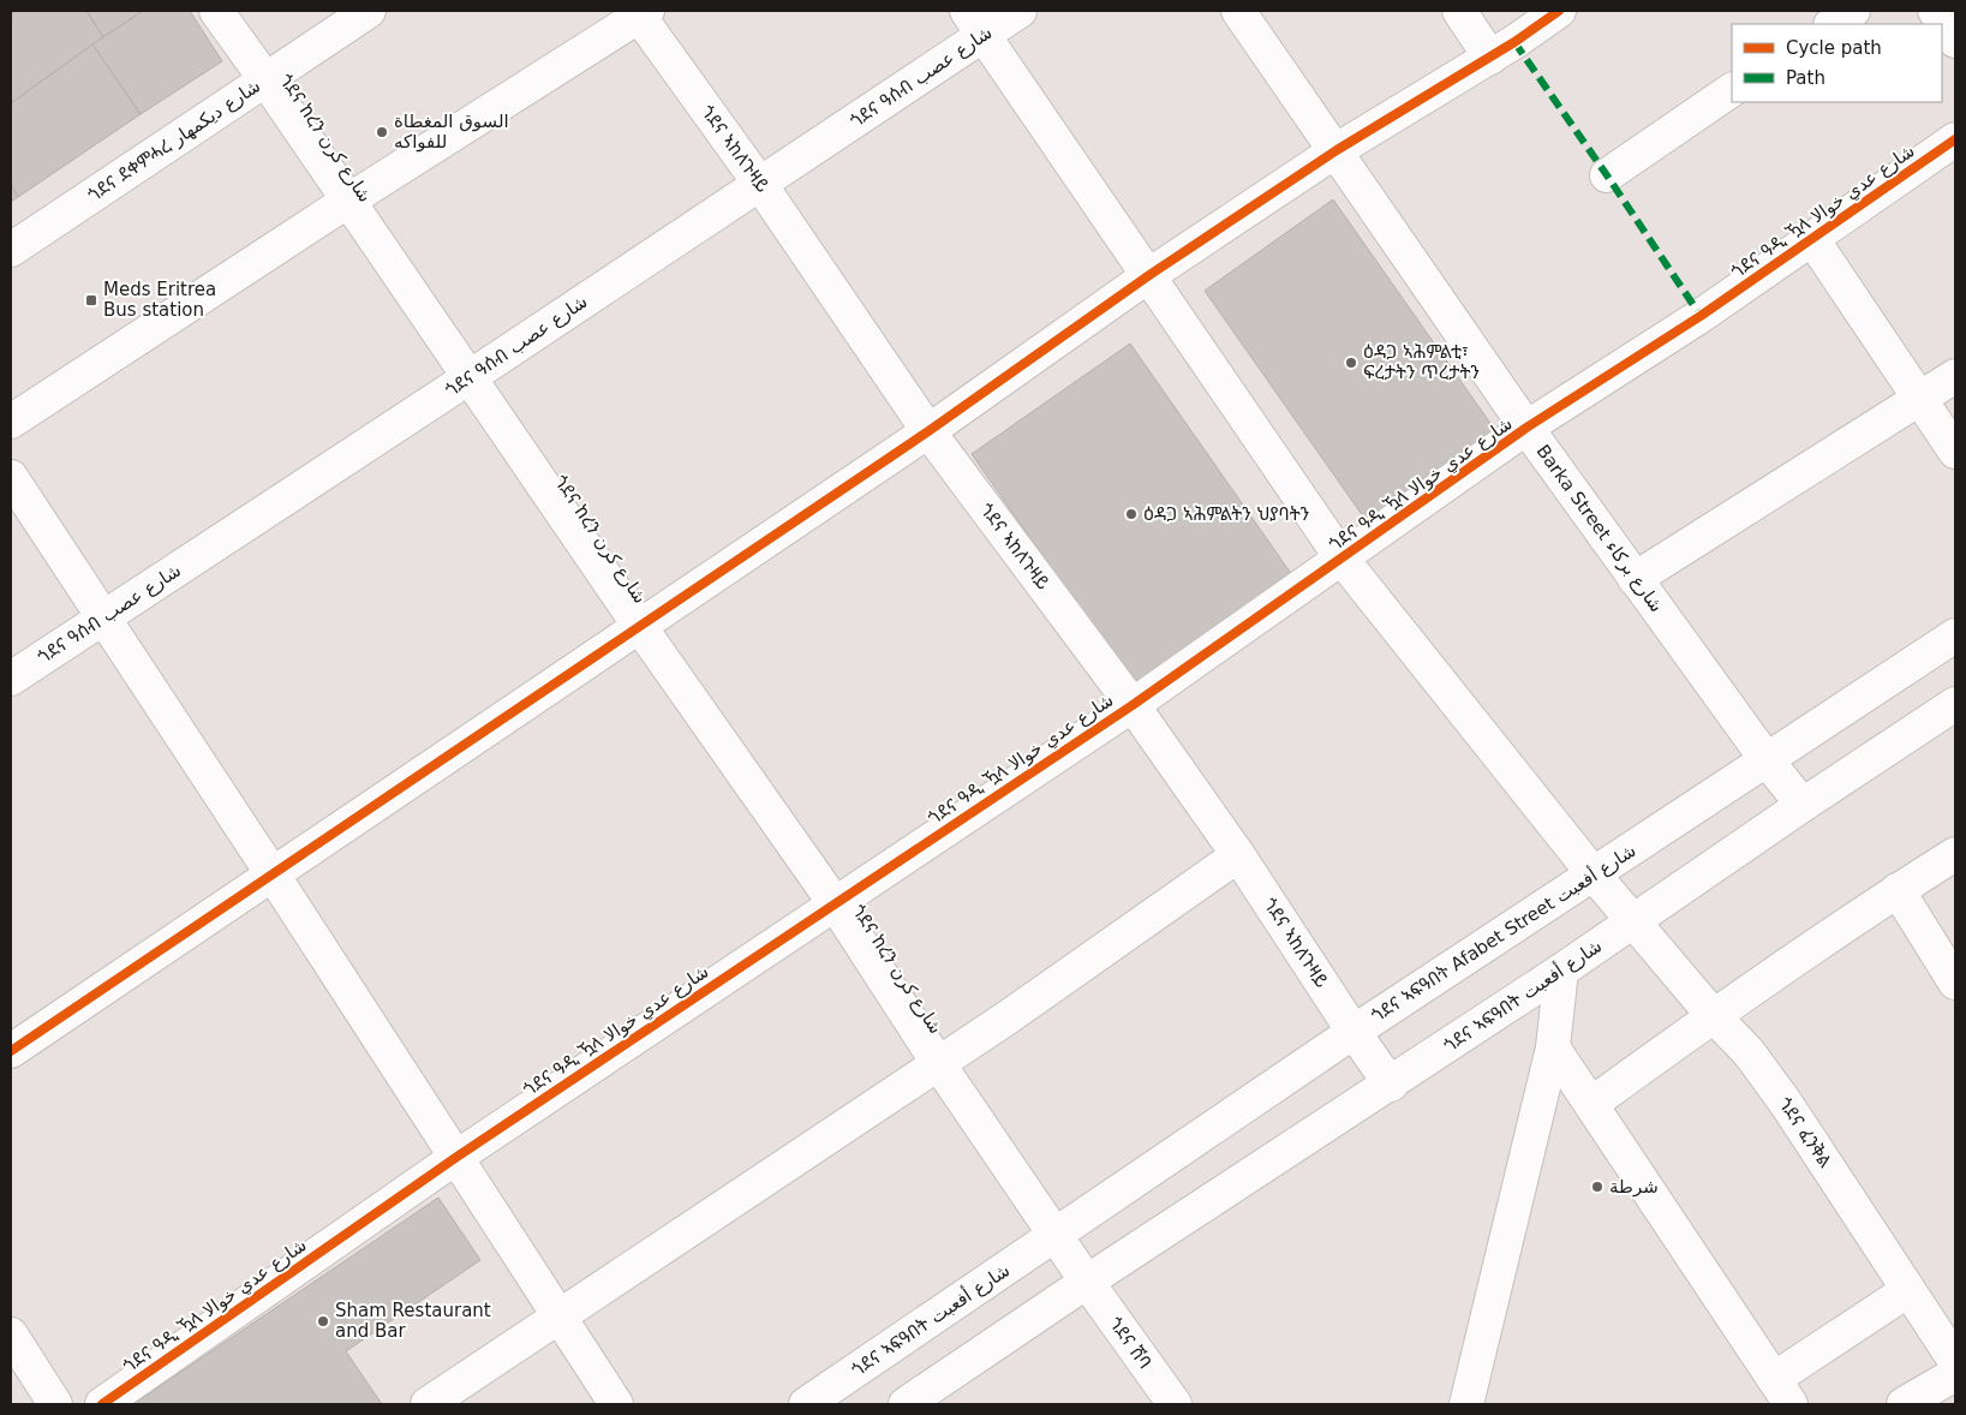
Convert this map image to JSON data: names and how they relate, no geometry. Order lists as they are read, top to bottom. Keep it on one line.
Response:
{"streets":{"main road":["ጎደና ዓሰብ شارع عصب","ጎደና ከረን شارع كرن","ጎደና ደቀምሓረ شارع ديكمهار","ጎደና ኣከለጉዛይ","ጎደና ዓዲ ዃላ شارع عدي خوالا","Barka Street شارع بركاء","ጎደና ኣፍዓበት Afabet Street شارع أفعبت","ጎደና ኣፍዓበት شارع أفعبت","ጎደና ፈንቅል","ጎደና ሸባ"]},"crossings":[["ጎደና ዓሰብ شارع عصب","ጎደና ከረን شارع كرن"],["ጎደና ዓሰብ شارع عصب","ጎደና ኣከለጉዛይ"],["ጎደና ዓሰብ شارع عصب","ጎደና ፈንቅል"],["ጎደና ከረን شارع كرن","ጎደና ደቀምሓረ شارع ديكمهار"],["ጎደና ከረን شارع كرن","ጎደና ዓዲ ዃላ شارع عدي خوالا"],["ጎደና ከረን شارع كرن","ጎደና ኣፍዓበት Afabet Street شارع أفعبت"],["ጎደና ከረን شارع كرن","ጎደና ኣፍዓበት شارع أفعبت"],["ጎደና ከረን شارع كرن","ጎደና ሸባ"],["ጎደና ኣከለጉዛይ","ጎደና ዓዲ ዃላ شارع عدي خوالا"],["ጎደና ኣከለጉዛይ","ጎደና ኣፍዓበት Afabet Street شارع أفعبت"],["ጎደና ኣከለጉዛይ","ጎደና ኣፍዓበት شارع أفعبت"],["ጎደና ዓዲ ዃላ شارع عدي خوالا","Barka Street شارع بركاء"],["ጎደና ዓዲ ዃላ شارع عدي خوالا","ጎደና ፈንቅል"],["Barka Street شارع بركاء","ጎደና ኣፍዓበት Afabet Street شارع أفعبت"],["Barka Street شارع بركاء","ጎደና ኣፍዓበት شارع أفعبت"],["ጎደና ኣፍዓበት Afabet Street شارع أفعبت","ጎደና ኣፍዓበት شارع أفعبت"],["ጎደና ኣፍዓበት Afabet Street شارع أفعبت","ጎደና ፈንቅል"],["ጎደና ኣፍዓበት شارع أفعبت","ጎደና ፈንቅል"],["ጎደና ኣፍዓበት شارع أفعبت","ጎደና ሸባ"]],"places":{"other":["السوق المغطاة للفواكه","ዕዳጋ ኣሕምልቲ፣ ፍረታትን ጥረታትን","ዕዳጋ ኣሕምልትን ህያባትን","شرطة","Sham Restaurant and Bar"],"transit":["Meds Eritrea Bus station"]},"legend":["Cycle path","Path"]}
